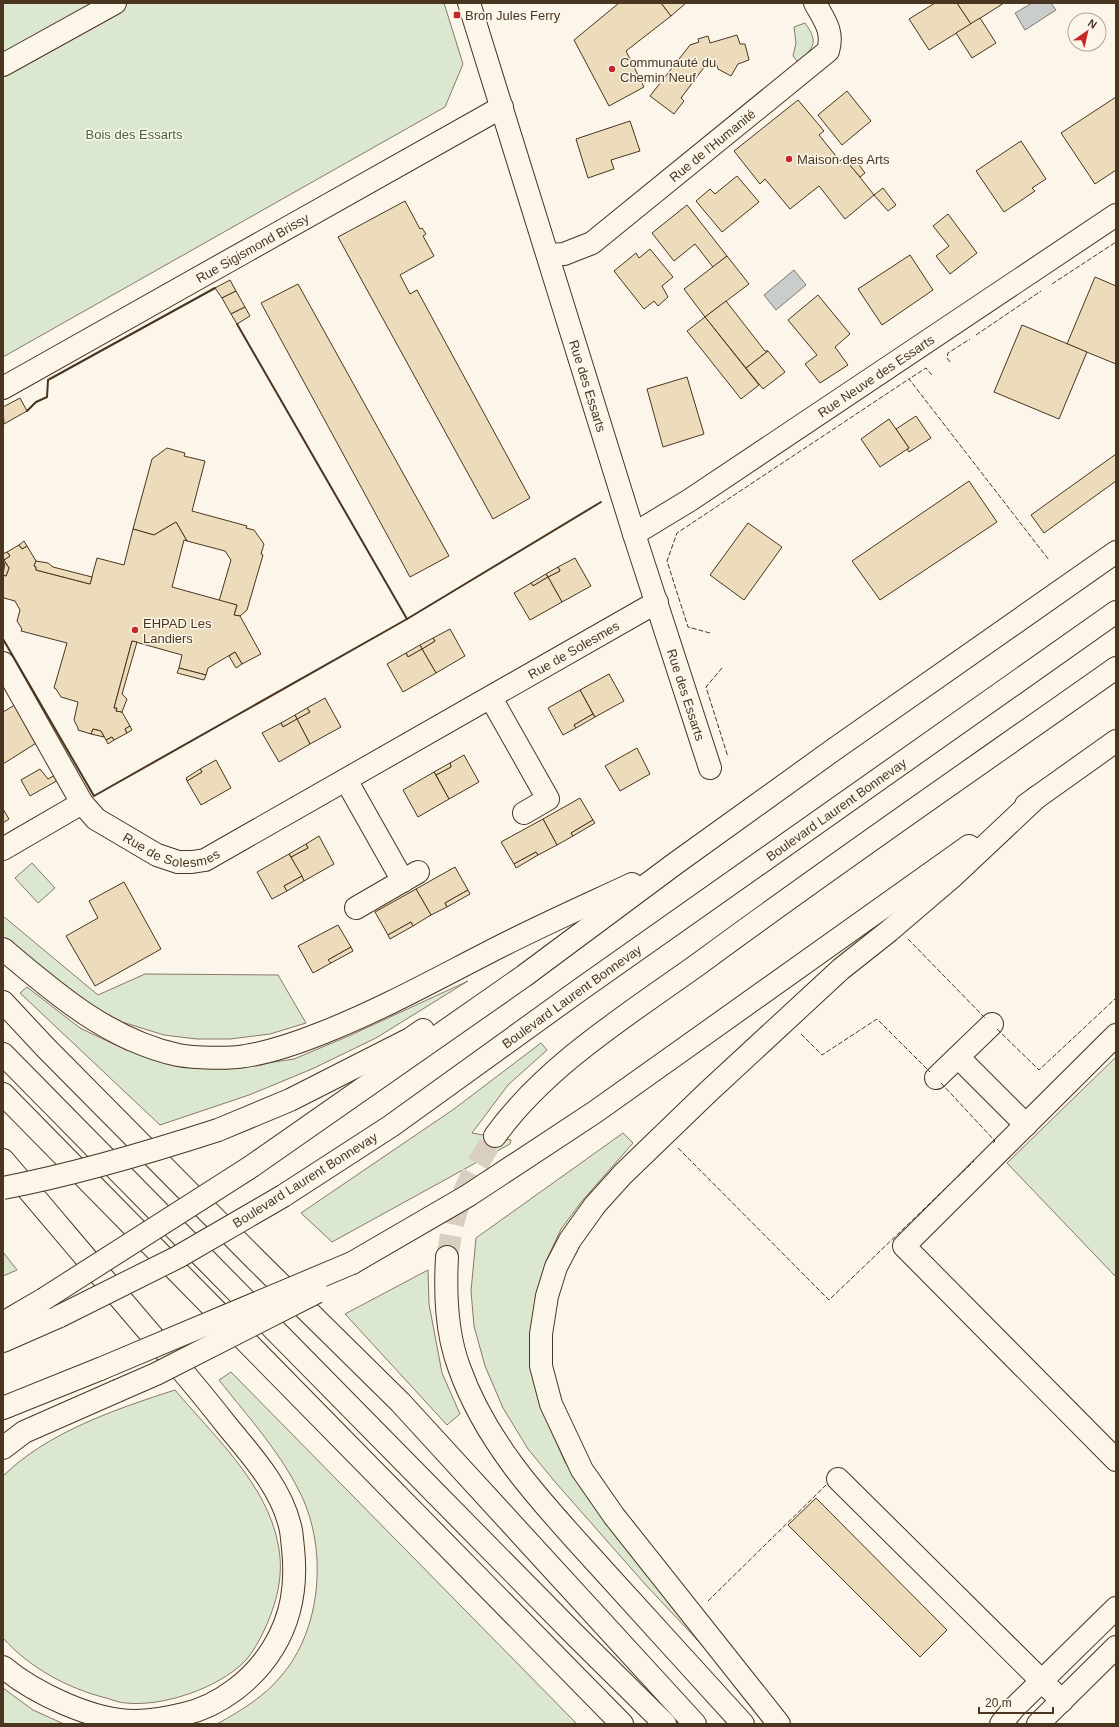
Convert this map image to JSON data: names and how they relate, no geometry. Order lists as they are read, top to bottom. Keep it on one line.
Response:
{"streets":{"main road":["Rue de l'Humanité","Rue Sigismond Brissy","Rue Neuve des Essarts","Rue des Essarts","Rue de Solesmes","Boulevard Laurent Bonnevay"]},"crossings":[["Rue de l'Humanité","Rue des Essarts"],["Rue Sigismond Brissy","Rue des Essarts"],["Rue Neuve des Essarts","Rue des Essarts"],["Rue des Essarts","Rue de Solesmes"]],"parks":["Bois des Essarts"],"places":{"transit":["Bron Jules Ferry"],"other":["Communauté du Chemin Neuf","Maison des Arts","EHPAD Les Landiers"]},"scale_bar":"20 m","north":"top right"}
